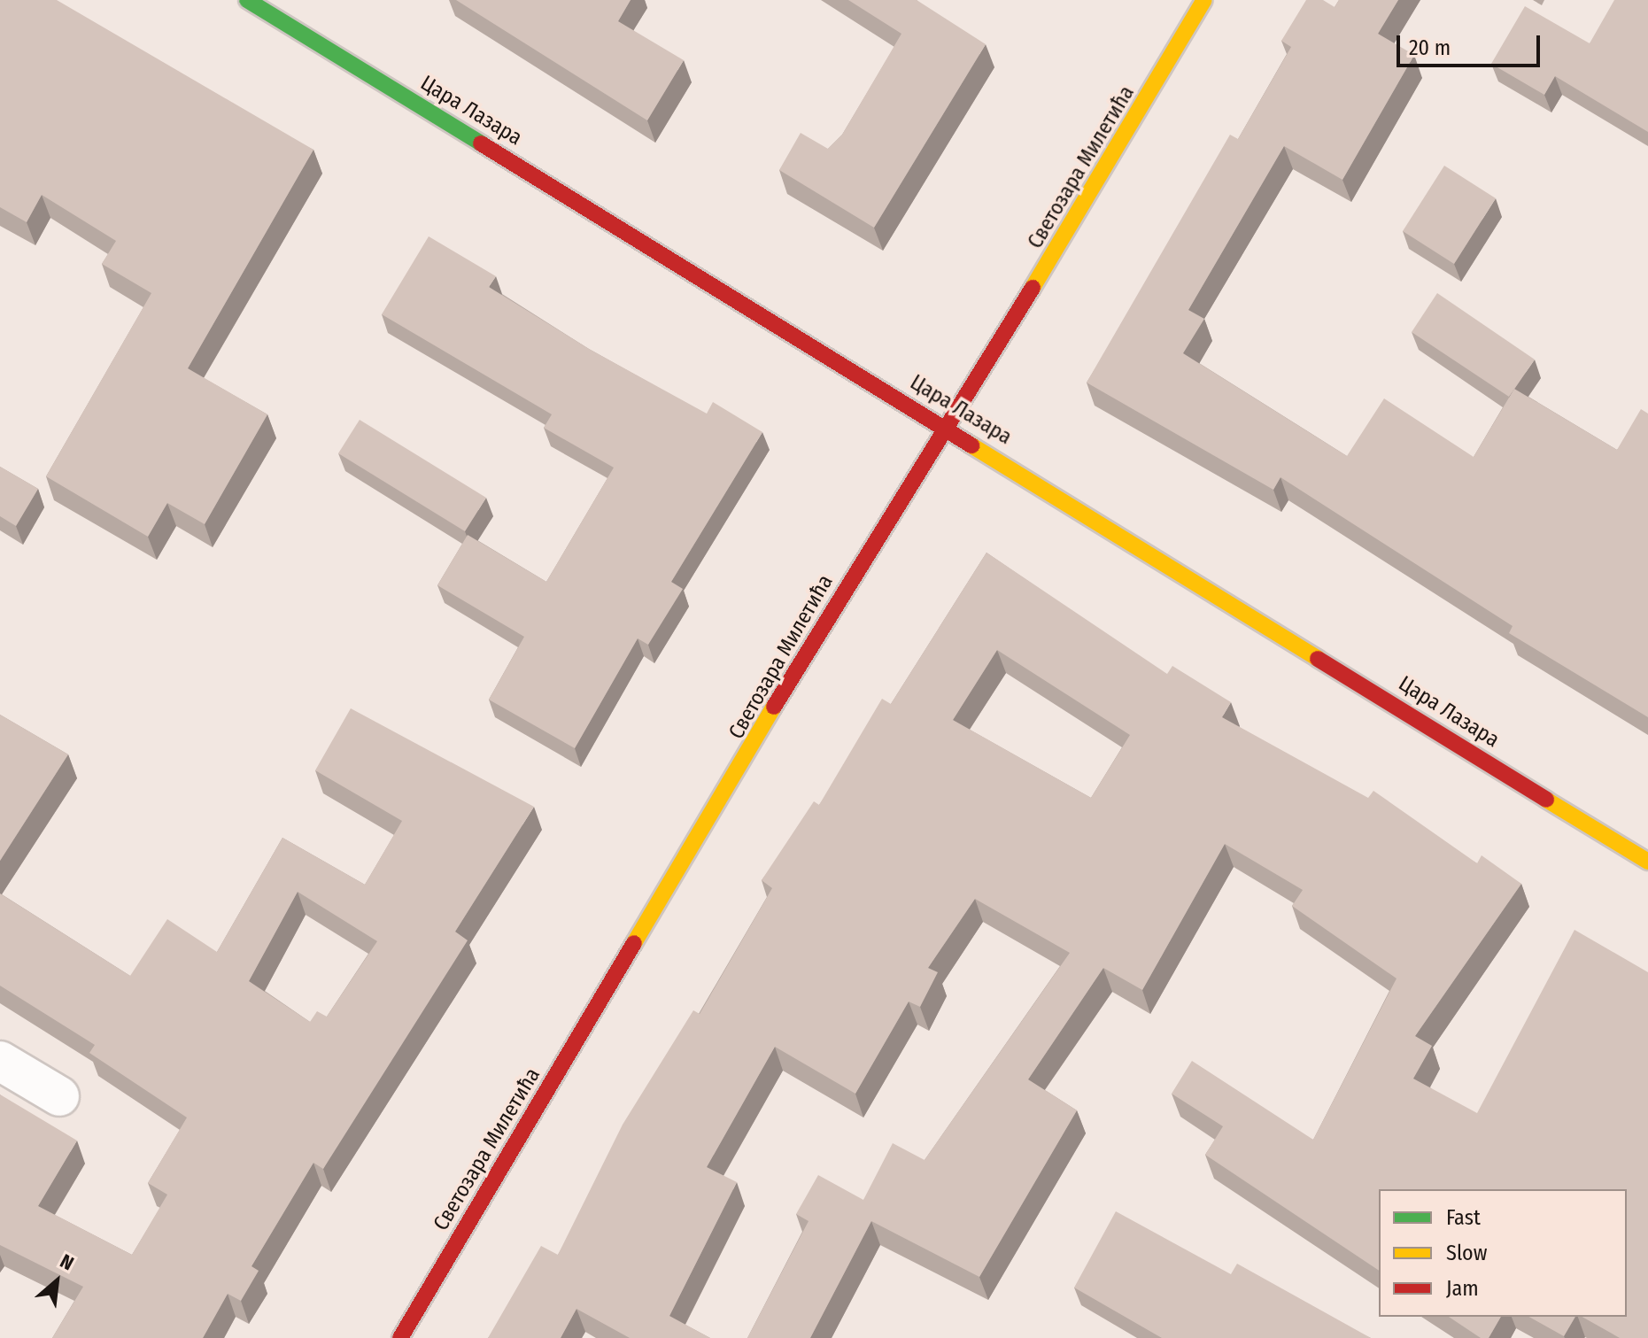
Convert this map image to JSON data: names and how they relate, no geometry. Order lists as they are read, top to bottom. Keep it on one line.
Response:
{"streets":{"main road":["Цара Лазара","Светозара Милетића"]},"crossings":[["Цара Лазара","Светозара Милетића"]],"legend":["Fast","Slow","Jam"],"scale_bar":"20 m","north":"top right"}
